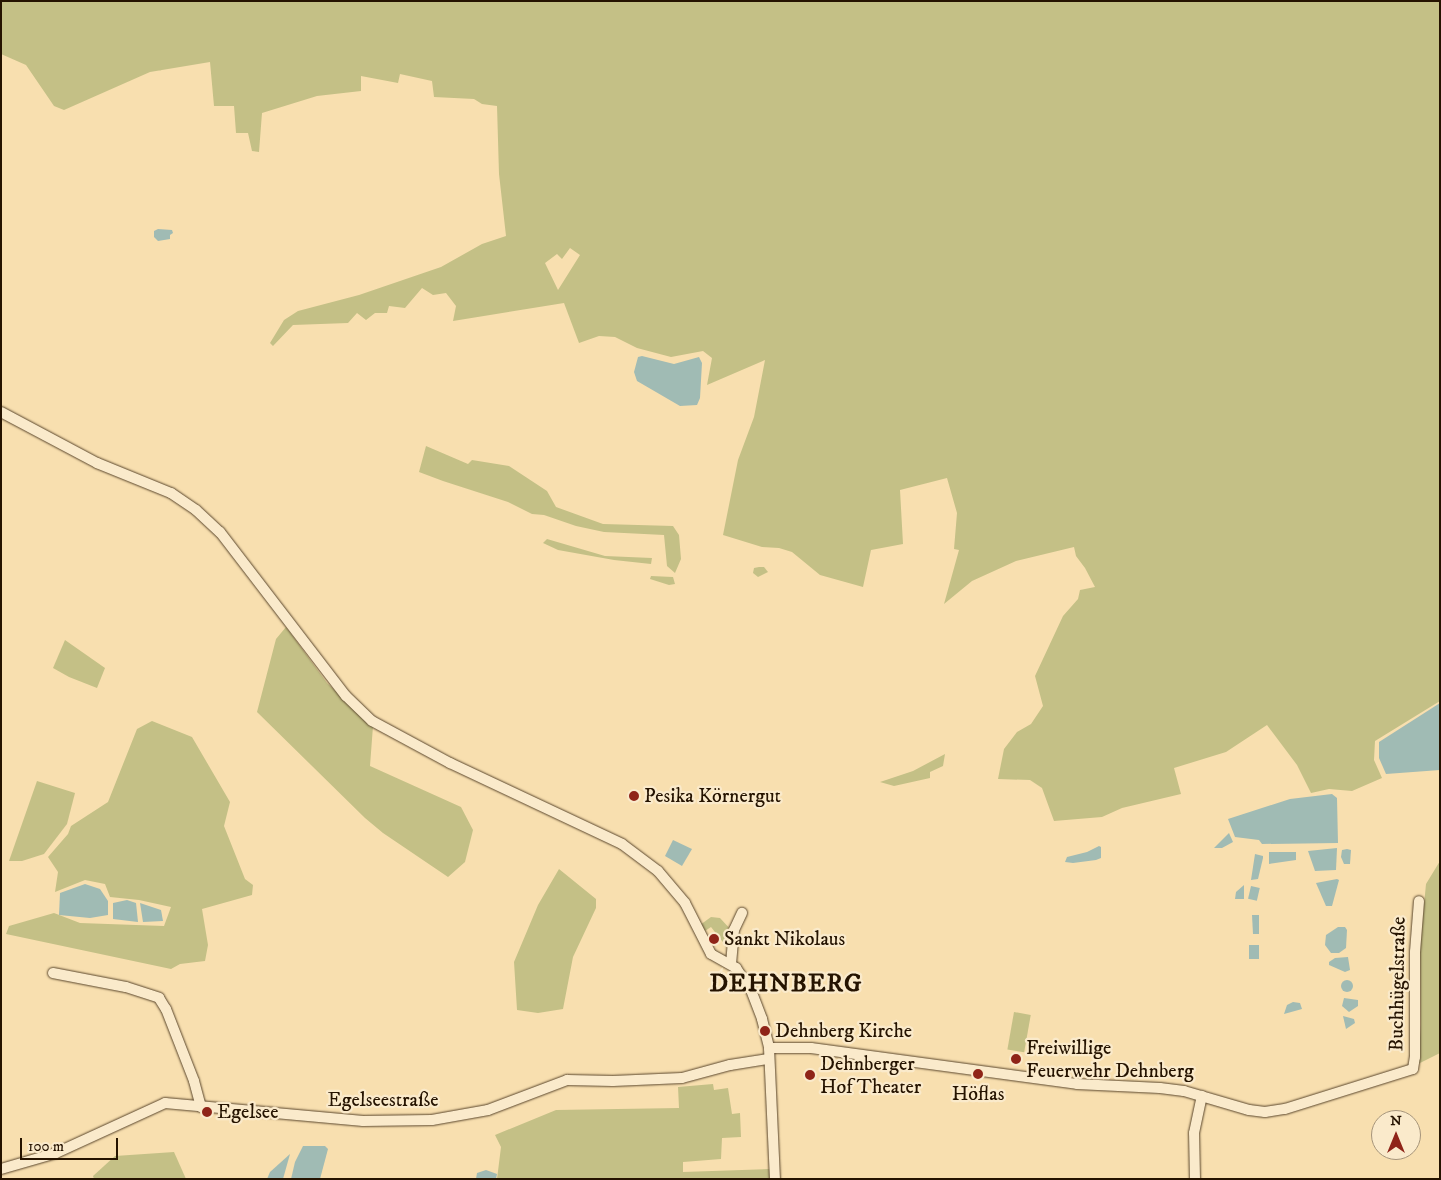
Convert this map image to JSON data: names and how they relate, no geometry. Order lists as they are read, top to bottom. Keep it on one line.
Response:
{"streets":{"street":["Buchhügelstraße","Egelseestraße"]},"districts":["DEHNBERG"],"places":["Pesika Körnergut","Sankt Nikolaus","Dehnberg Kirche","Freiwillige Feuerwehr Dehnberg","Höflas","Dehnberger Hof Theater","Egelsee"],"scale_bar":"100 m","north":"top"}
